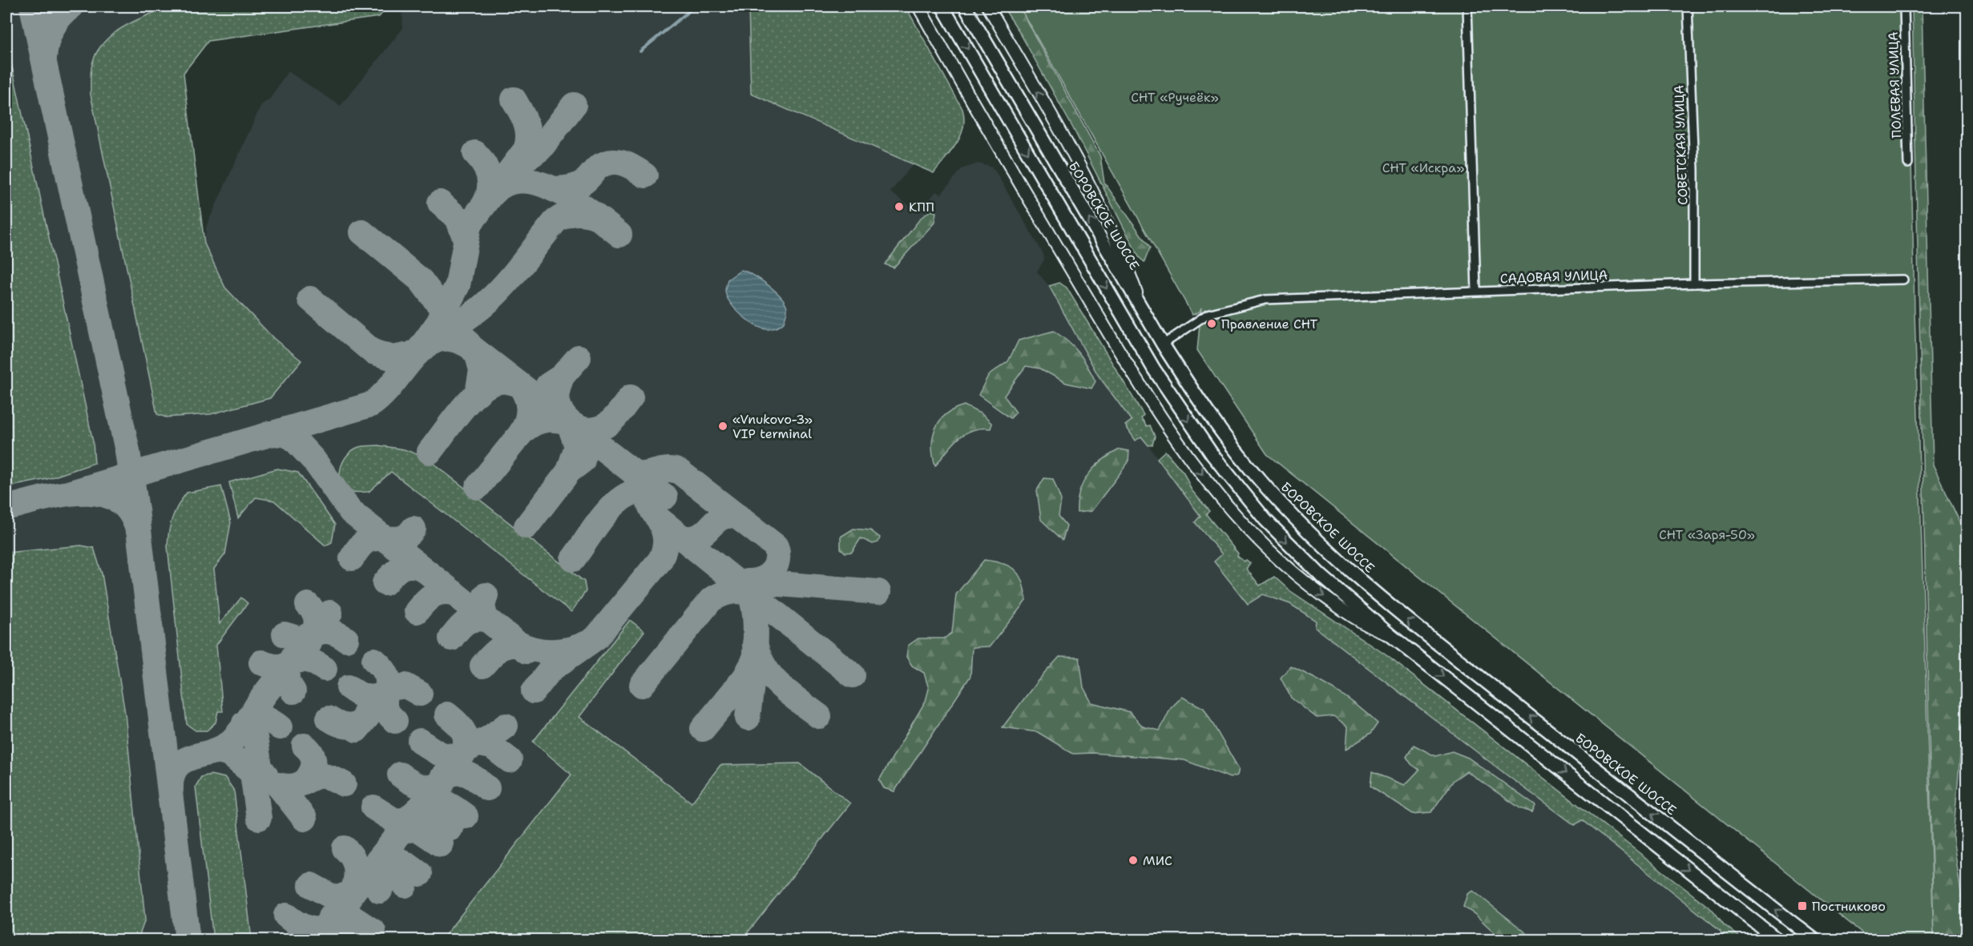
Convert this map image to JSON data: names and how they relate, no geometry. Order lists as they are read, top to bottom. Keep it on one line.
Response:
{"streets":{"main road":["БОРОВСКОЕ ШОССЕ"],"street":["ПОЛЕВАЯ УЛИЦА","СОВЕТСКАЯ УЛИЦА","САДОВАЯ УЛИЦА"]},"crossings":[["СОВЕТСКАЯ УЛИЦА","САДОВАЯ УЛИЦА"],["БОРОВСКОЕ ШОССЕ","САДОВАЯ УЛИЦА"]],"parks":["СНТ «Ручеёк»","СНТ «Искра»","СНТ «Заря-50»"],"places":{"other":["КПП","Правление СНТ","«Vnukovo-3» VIP terminal","МИС"],"transit":["Постниково"]}}
